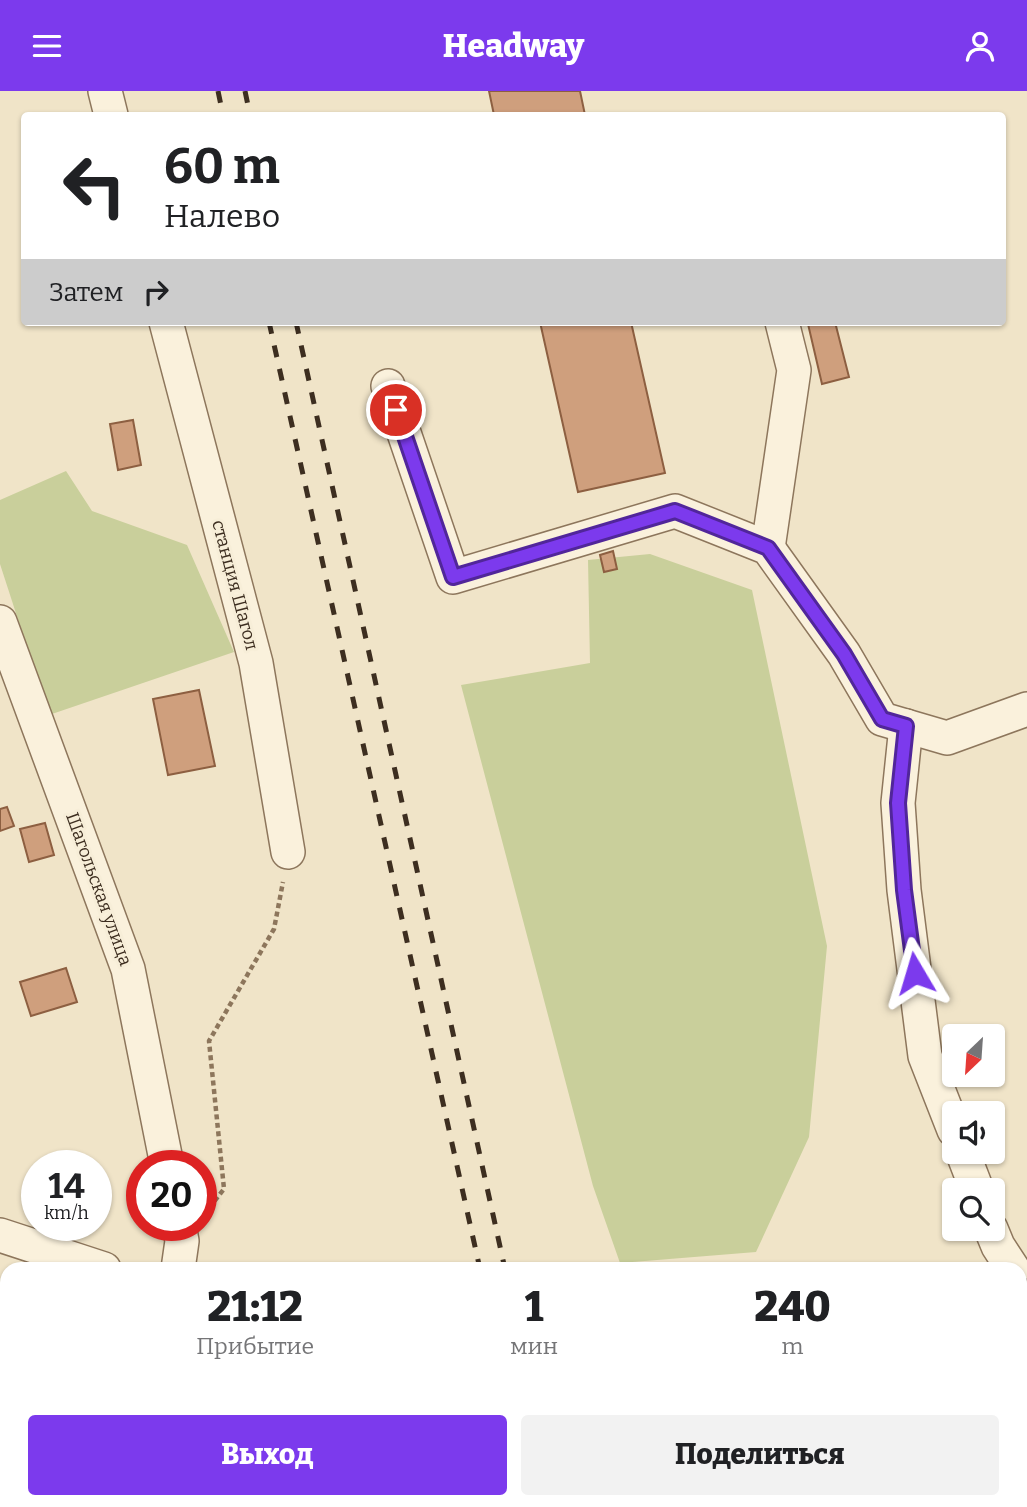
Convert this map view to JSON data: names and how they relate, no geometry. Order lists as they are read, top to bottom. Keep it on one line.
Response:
{"streets":{"street":["станция Шагол","Шагольская улица"]},"north":"bottom left","page":{"header":"Headway","turn":["60 m","Налево"],"then":"Затем","speed":"14 km/h","limit":"20","eta":["21:12","Прибытие","1","мин","240","m"],"buttons":["Выход","Поделиться"]}}
